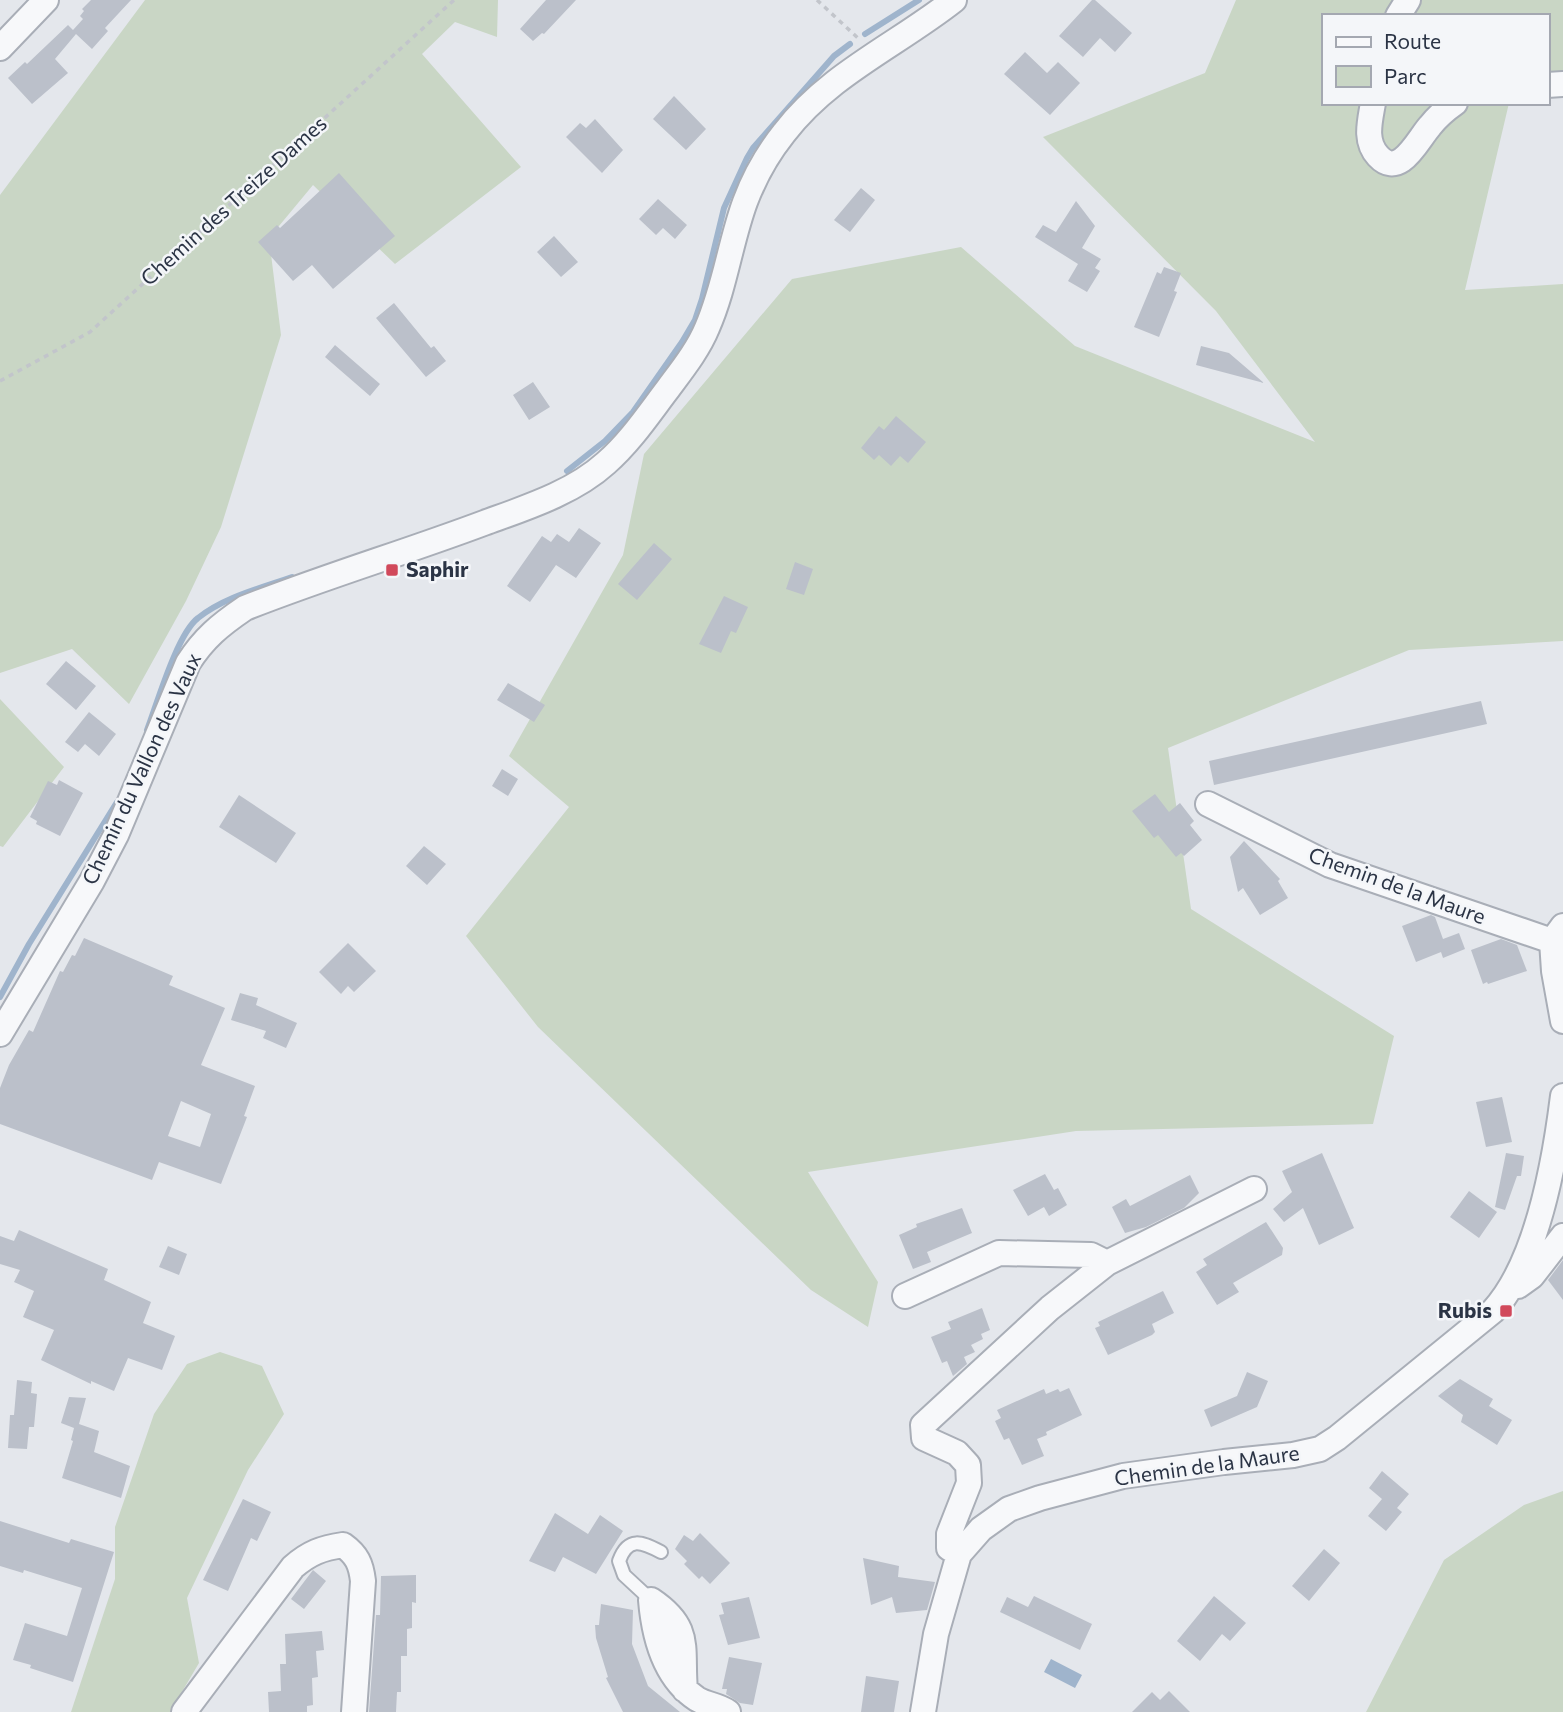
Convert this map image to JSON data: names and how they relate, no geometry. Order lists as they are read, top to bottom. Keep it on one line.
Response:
{"streets":{"street":["Chemin du Vallon des Vaux","Chemin de la Maure"],"path":["Chemin des Treize Dames"]},"places":{"transit":["Saphir","Rubis"]},"legend":["Route","Parc"]}
